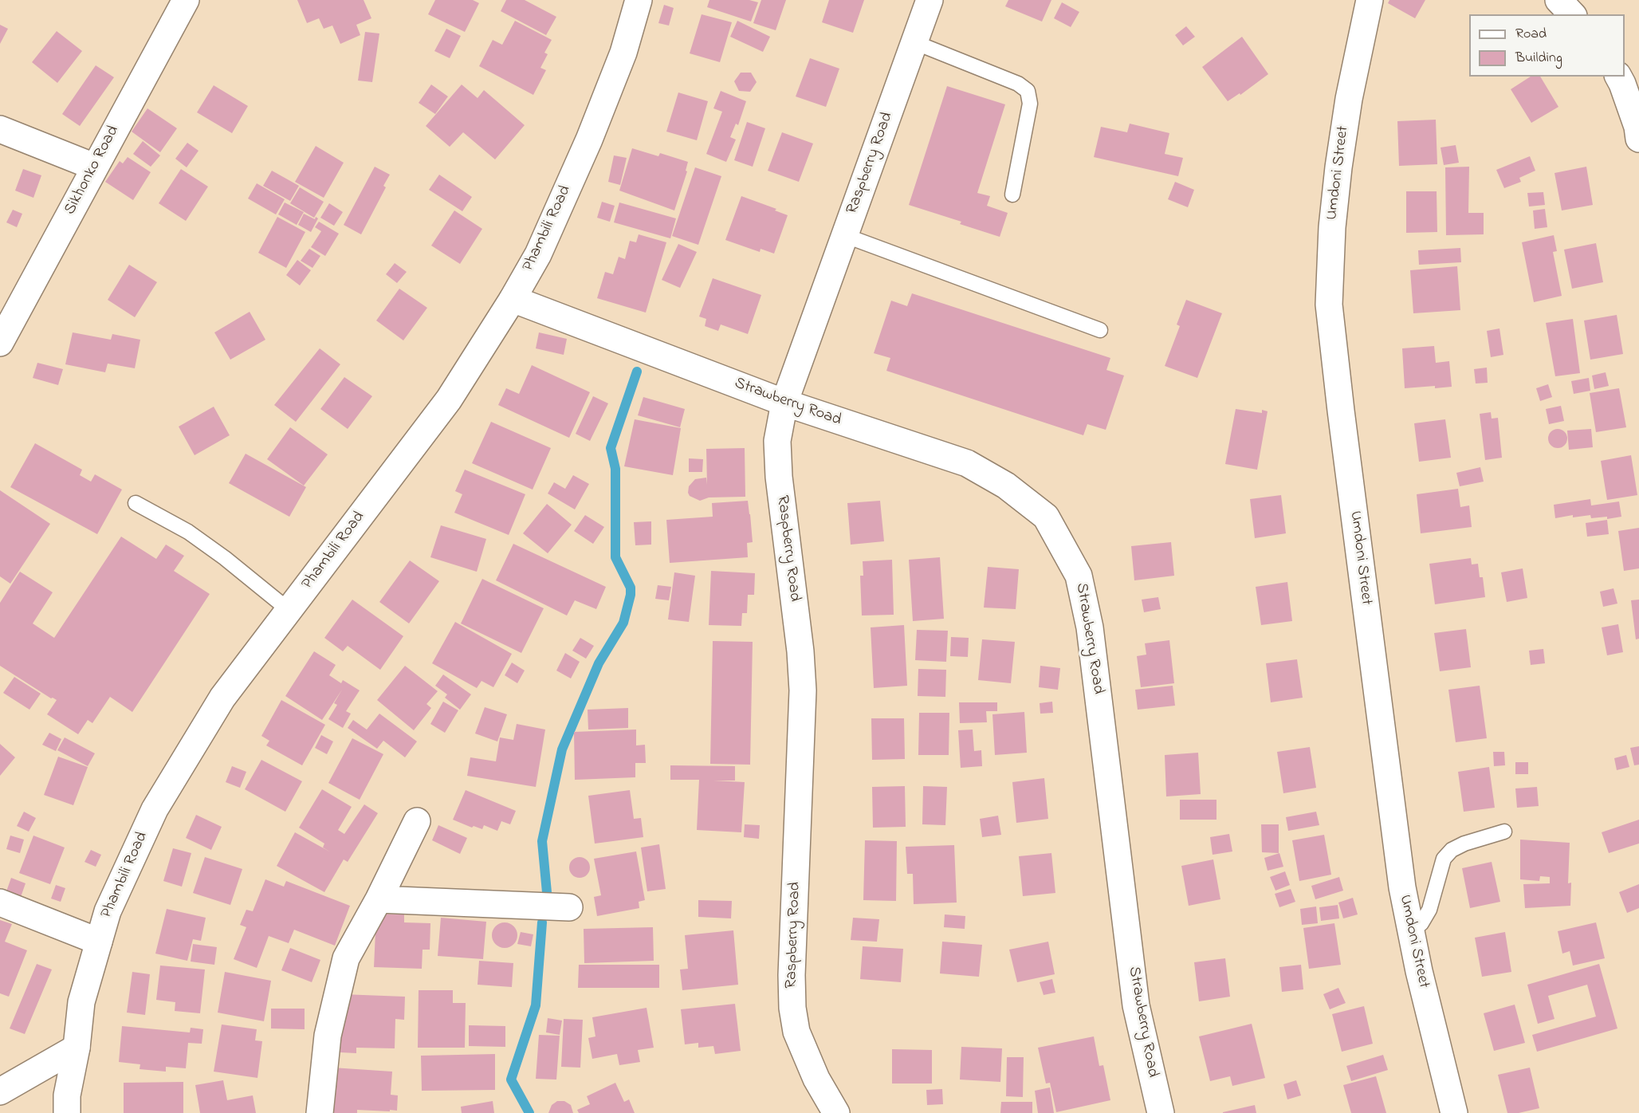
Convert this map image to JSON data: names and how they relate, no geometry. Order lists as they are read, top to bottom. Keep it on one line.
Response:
{"streets":{"street":["Raspberry Road","Sikhonko Road","Umdoni Street","Phambili Road","Strawberry Road"]},"crossings":[["Raspberry Road","Strawberry Road"],["Phambili Road","Strawberry Road"]],"legend":["Road","Building"]}
